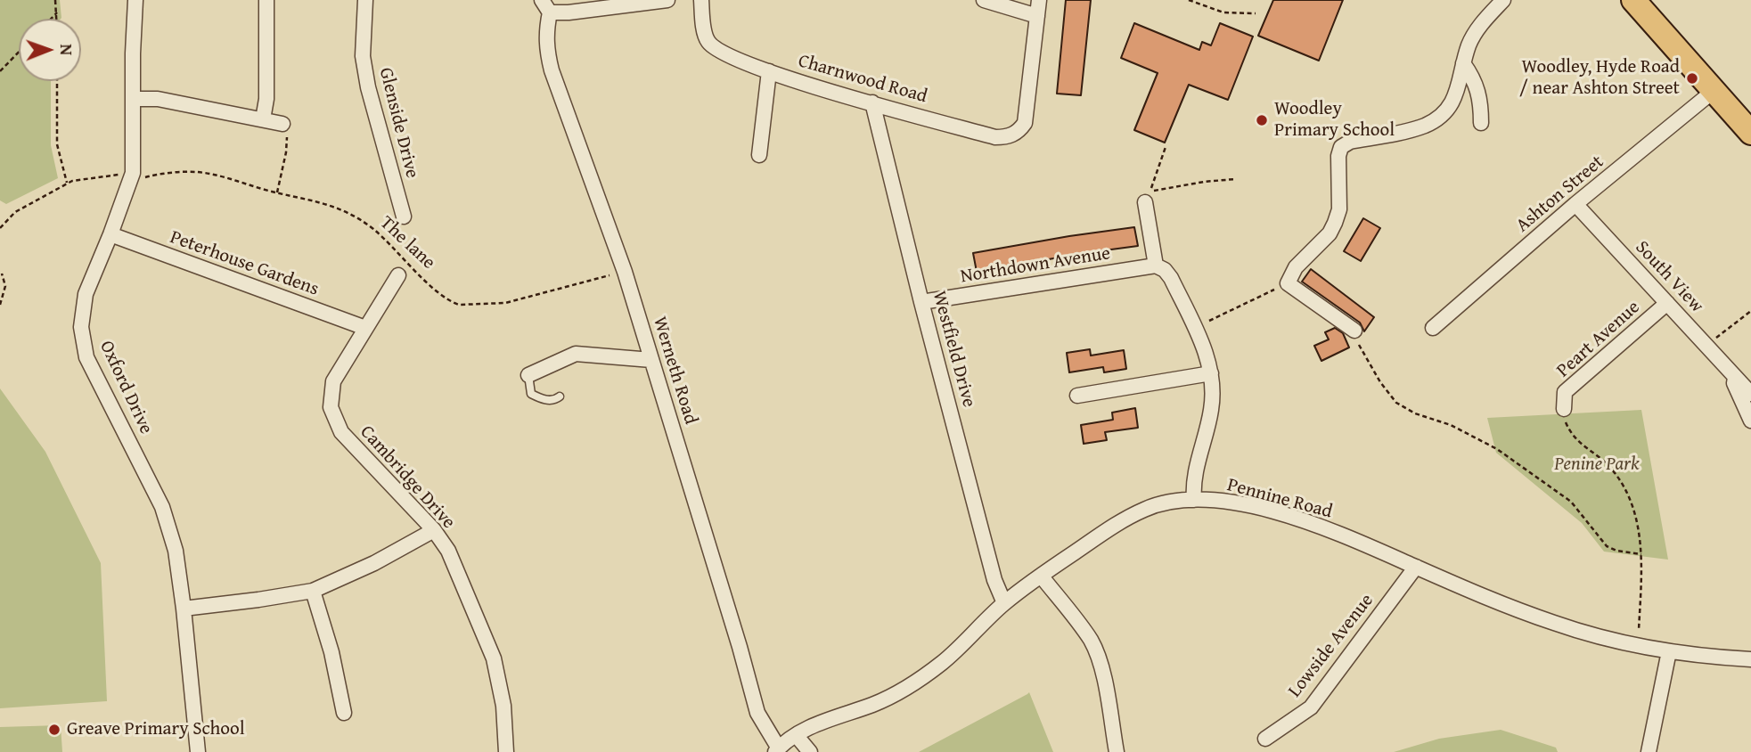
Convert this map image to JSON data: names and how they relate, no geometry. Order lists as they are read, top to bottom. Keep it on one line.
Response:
{"streets":{"street":["Charnwood Road","Glenside Drive","Ashton Street","Peterhouse Gardens","Northdown Avenue","South View","Peart Avenue","Westfield Drive","Werneth Road","Oxford Drive","Cambridge Drive","Pennine Road","Lowside Avenue"],"path":["The lane"]},"crossings":[["Charnwood Road","Westfield Drive"],["Ashton Street","South View"],["The lane","Werneth Road"],["The lane","Oxford Drive"],["Peterhouse Gardens","Oxford Drive"],["Peterhouse Gardens","Cambridge Drive"],["Northdown Avenue","Westfield Drive"],["South View","Peart Avenue"],["Westfield Drive","Pennine Road"],["Werneth Road","Pennine Road"],["Pennine Road","Lowside Avenue"]],"parks":["Penine Park"],"places":["Woodley, Hyde Road / near Ashton Street","Woodley Primary School","Greave Primary School"],"north":"right"}
